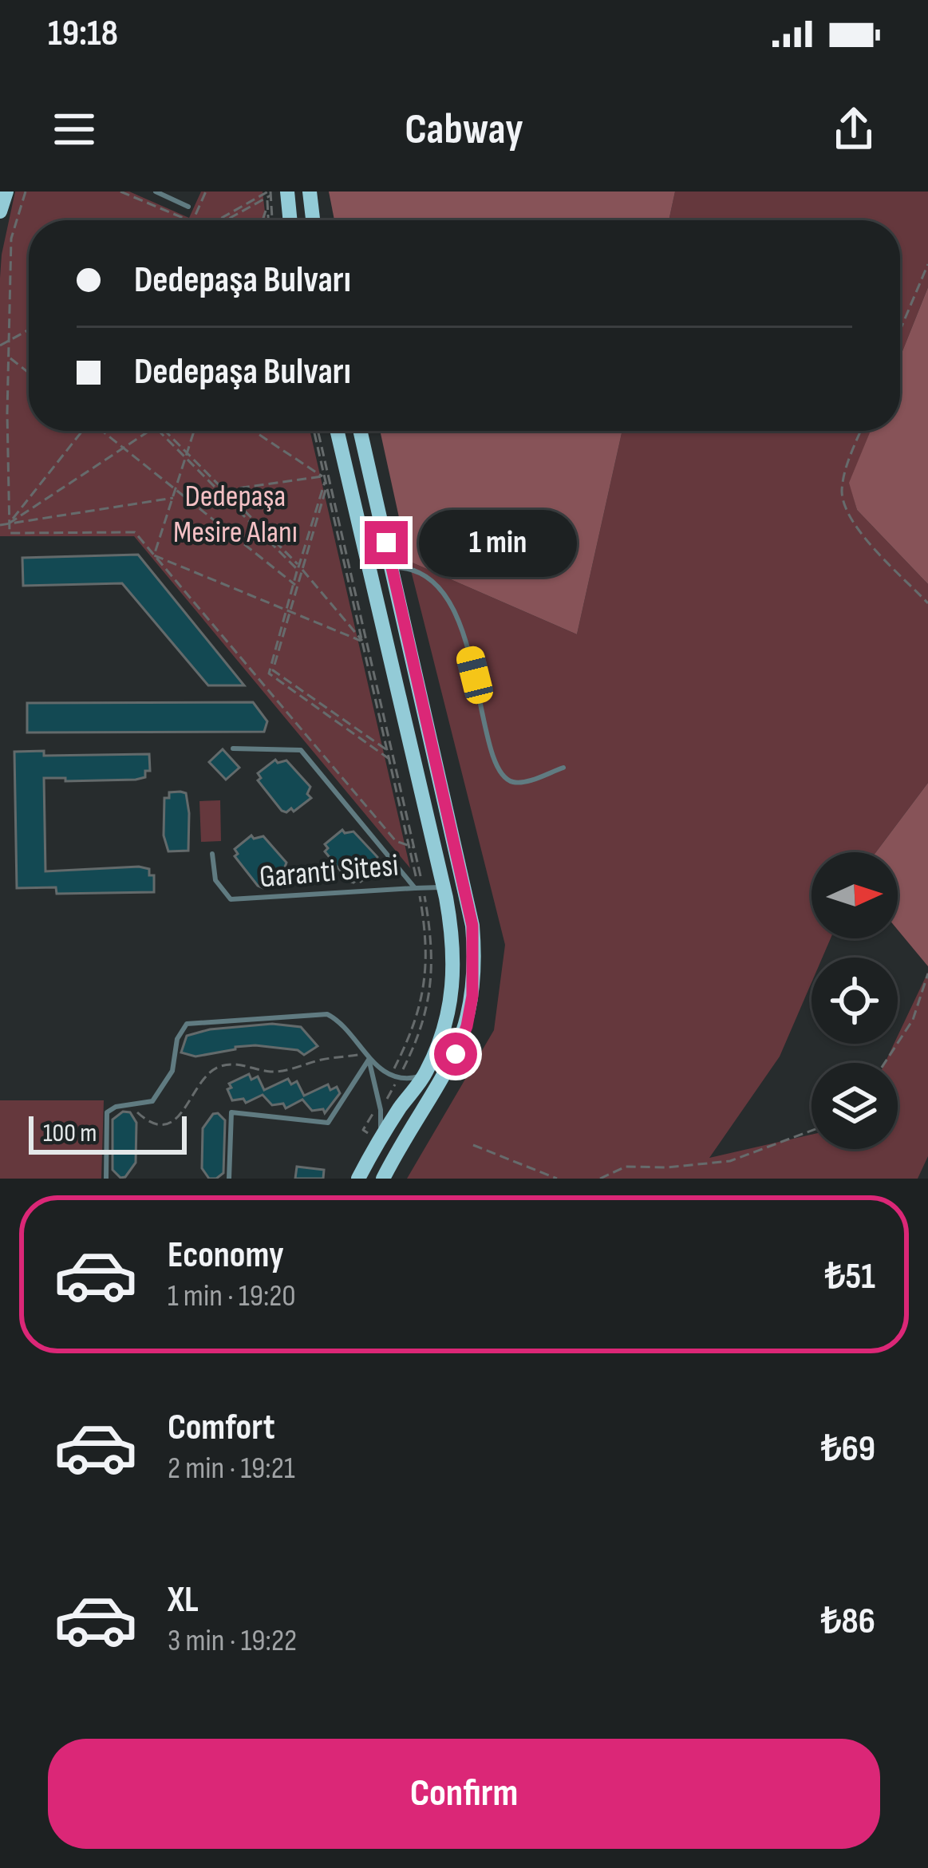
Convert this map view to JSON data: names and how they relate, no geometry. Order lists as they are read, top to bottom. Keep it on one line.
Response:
{"streets":{"lane":["Garanti Sitesi"]},"parks":["Dedepaşa Mesire Alanı"],"scale_bar":"100 m","north":"right","page":{"status":"19:18","header":"Cabway","banner":["Dedepaşa Bulvarı","Dedepaşa Bulvarı"],"bubble":"1 min","scale":"100 m","list":[{"name":"Economy","note":"1 min · 19:20","value":"₺51"},{"name":"Comfort","note":"2 min · 19:21","value":"₺69"},{"name":"XL","note":"3 min · 19:22","value":"₺86"}],"buttons":"Confirm"}}
